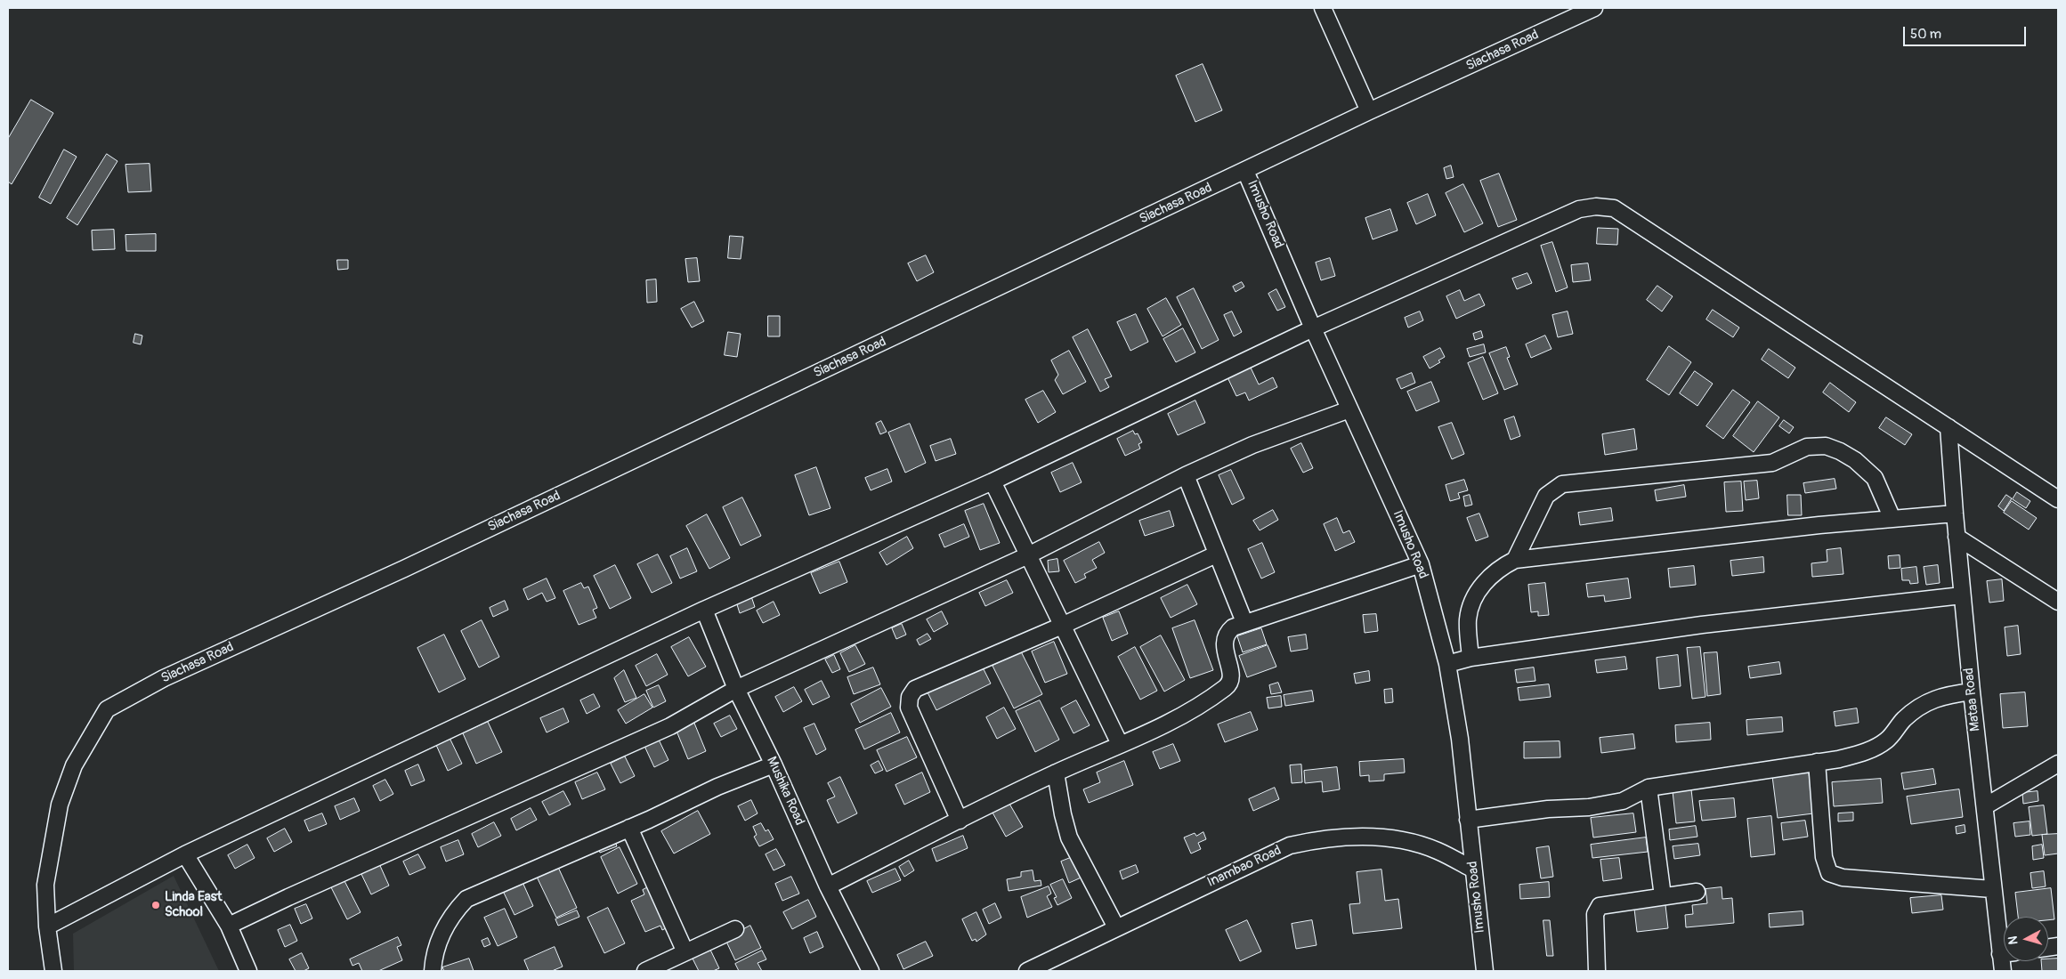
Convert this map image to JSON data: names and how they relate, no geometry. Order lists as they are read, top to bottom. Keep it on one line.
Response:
{"streets":{"street":["Siachasa Road","Imusho Road","Mataa Road","Mushika Road","Inambao Road"]},"crossings":[["Siachasa Road","Imusho Road"],["Imusho Road","Inambao Road"]],"places":["Linda East School"],"scale_bar":"50 m","north":"left"}
